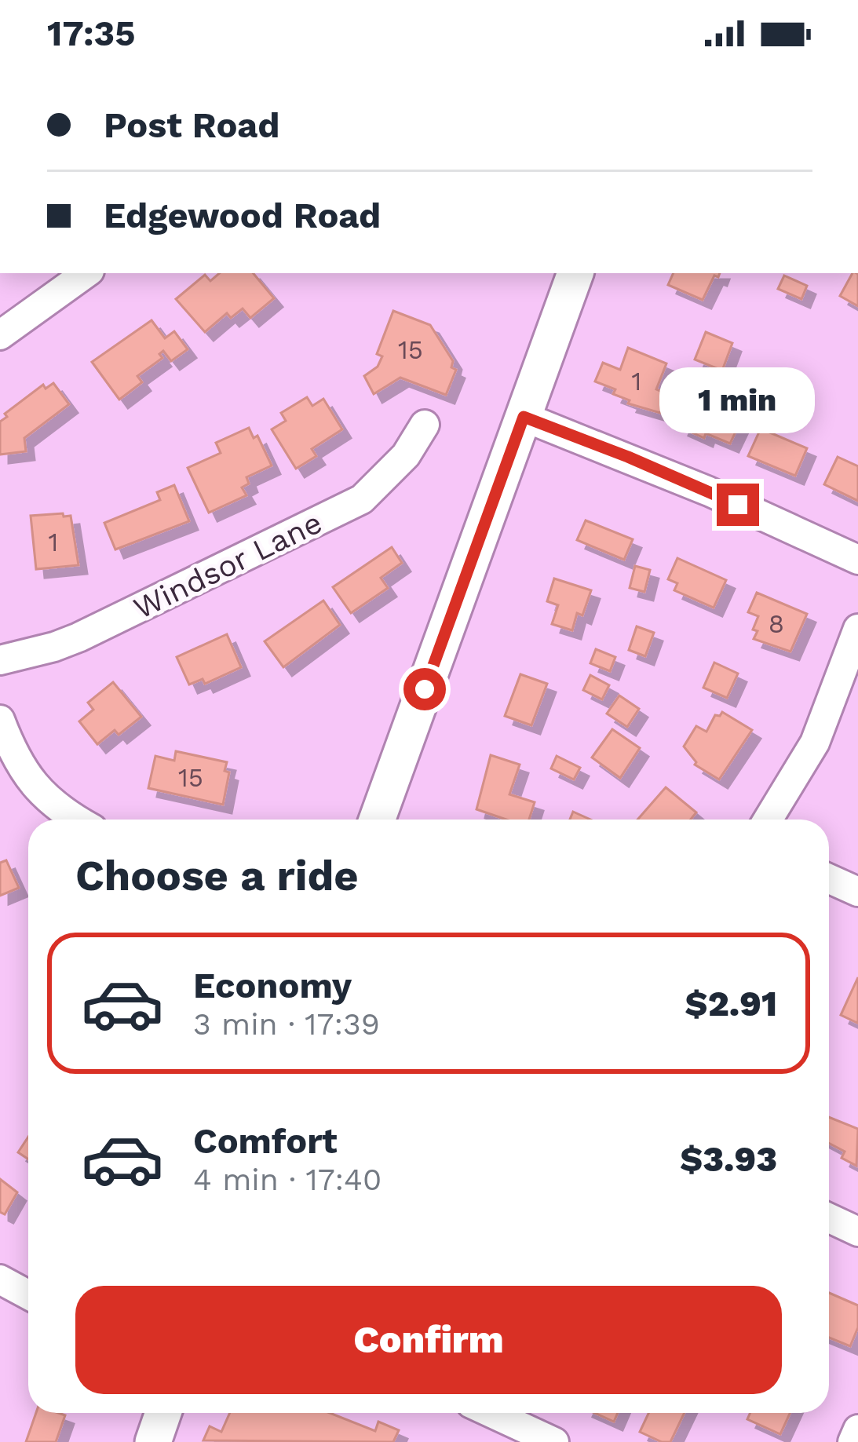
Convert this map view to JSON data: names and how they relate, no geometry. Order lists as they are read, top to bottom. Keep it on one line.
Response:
{"streets":{"street":["Windsor Lane"]},"house_numbers":["15","1","1","8","15"],"page":{"status":"17:35","banner":["Post Road","Edgewood Road"],"bubble":"1 min","heading":"Choose a ride","list":[{"name":"Economy","note":"3 min · 17:39","value":"$2.91"},{"name":"Comfort","note":"4 min · 17:40","value":"$3.93"}],"buttons":"Confirm"}}
